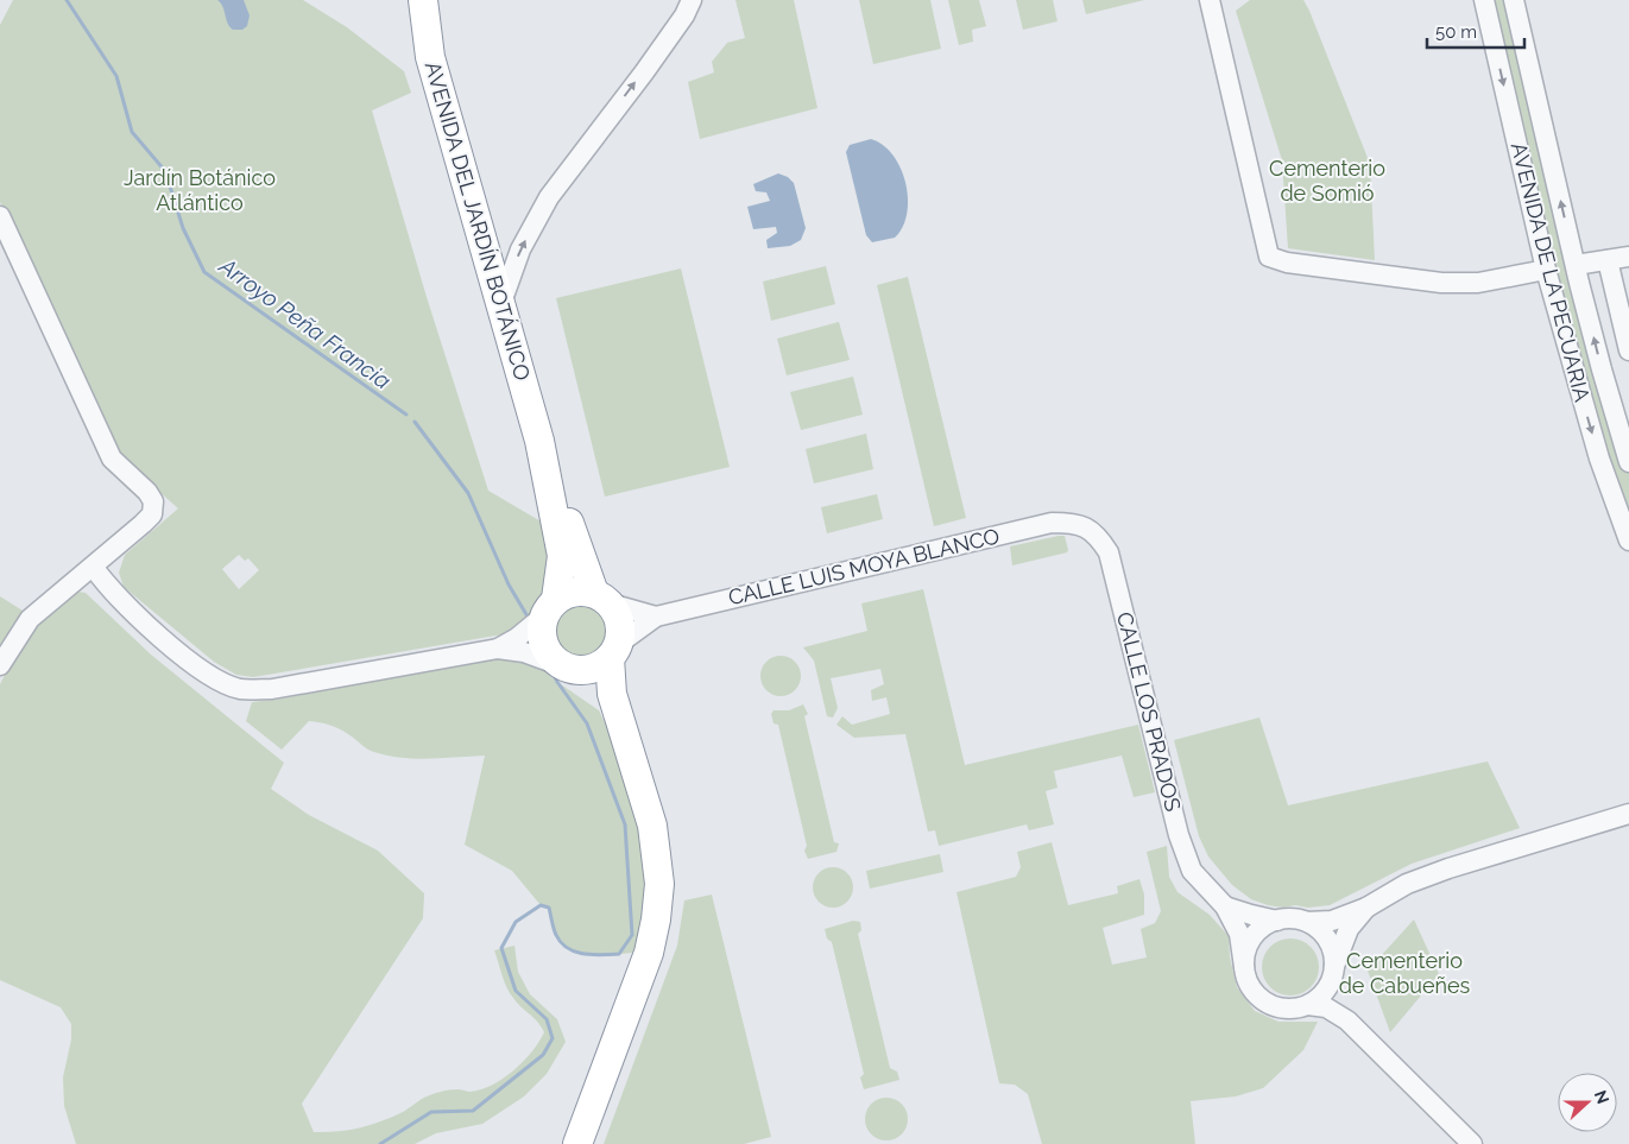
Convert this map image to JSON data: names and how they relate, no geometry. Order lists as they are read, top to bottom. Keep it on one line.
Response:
{"streets":{"highway":["AVENIDA DEL JARDÍN BOTÁNICO"],"street":["AVENIDA DE LA PECUARIA","CALLE LUIS MOYA BLANCO","CALLE LOS PRADOS"]},"crossings":[["AVENIDA DEL JARDÍN BOTÁNICO","CALLE LUIS MOYA BLANCO"],["CALLE LUIS MOYA BLANCO","CALLE LOS PRADOS"]],"water":["Arroyo Peña Francia"],"parks":["Cementerio de Somió","Jardín Botánico Atlántico","Cementerio de Cabueñes"],"scale_bar":"50 m","north":"right"}
